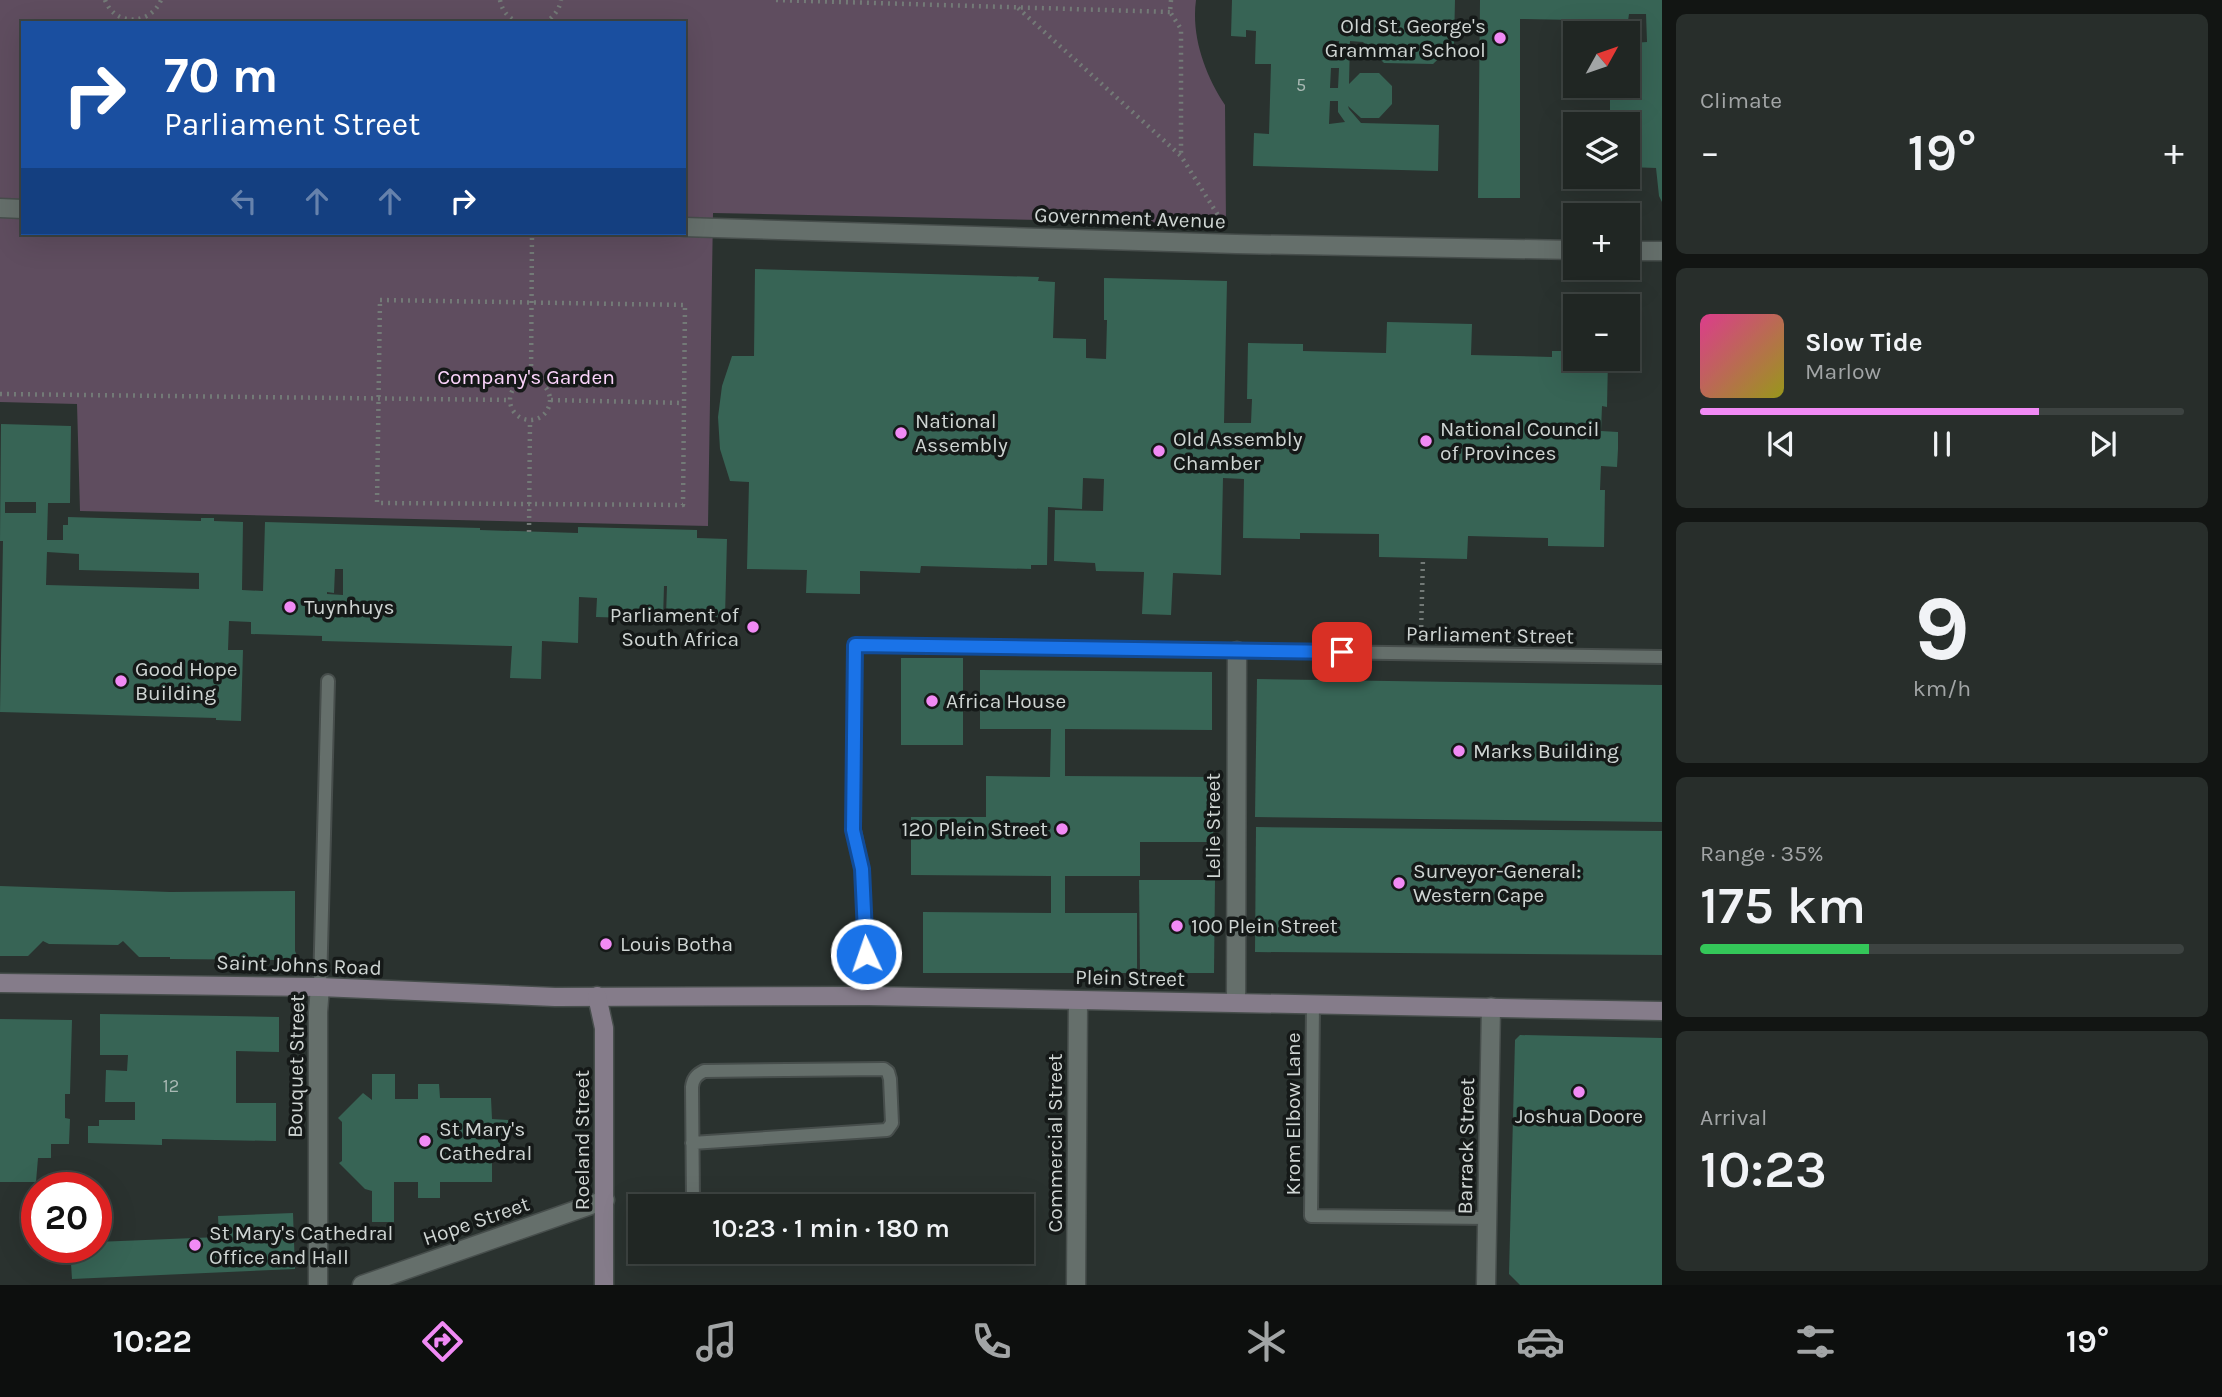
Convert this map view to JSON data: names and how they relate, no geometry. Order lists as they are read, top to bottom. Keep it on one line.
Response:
{"streets":{"street":["Government Avenue","Lelie Street","Saint Johns Road","Plein Street","Bouquet Street","Roeland Street","Commercial Street","Barrack Street","Hope Street"],"lane":["Parliament Street","Krom Elbow Lane"]},"crossings":[["Parliament Street","Lelie Street"],["Parliament Street","Plein Street"],["Lelie Street","Plein Street"],["Saint Johns Road","Plein Street"],["Saint Johns Road","Bouquet Street"],["Saint Johns Road","Roeland Street"],["Plein Street","Krom Elbow Lane"],["Plein Street","Roeland Street"],["Plein Street","Commercial Street"],["Plein Street","Barrack Street"],["Krom Elbow Lane","Barrack Street"],["Roeland Street","Hope Street"]],"parks":["Company's Garden"],"places":["Old St. George's Grammar School","National Assembly","National Council of Provinces","Old Assembly Chamber","Tuynhuys","Parliament of South Africa","Good Hope Building","Africa House","Marks Building","120 Plein Street","Surveyor-General: Western Cape","100 Plein Street","Louis Botha","Joshua Doore","St Mary's Cathedral","St Mary's Cathedral Office and Hall"],"house_numbers":["5","12"],"north":"top right","page":{"tile":["Climate",["9","km/h"],["Range · 35%","175 km"],["Arrival","10:23"]],"map_buttons":["+","−"],"turn":["70 m","Parliament Street"],"heat":["−","19°","+"],"song":["Slow Tide","Marlow"],"limit":"20","trip":"10:23 · 1 min · 180 m","tabs":["10:22","19°"]}}
